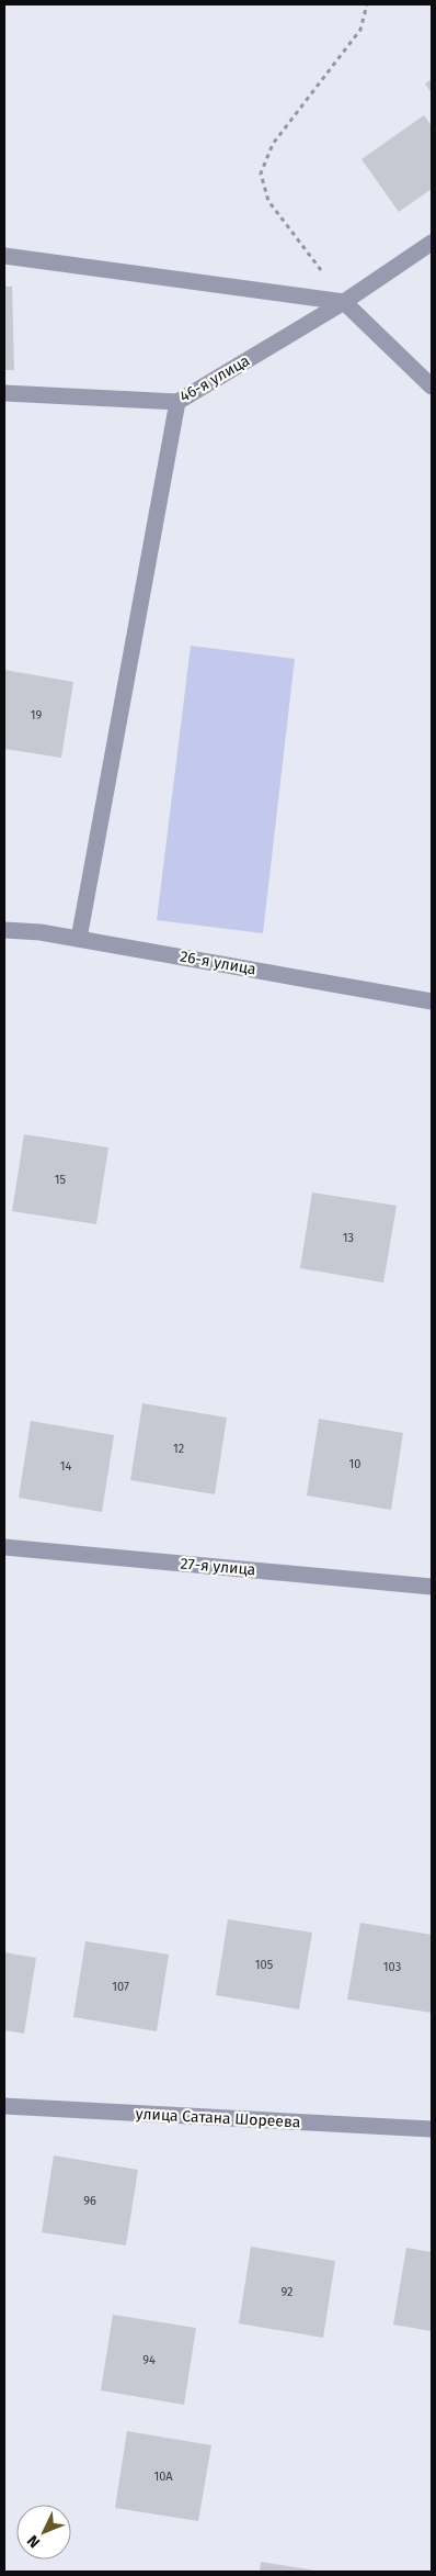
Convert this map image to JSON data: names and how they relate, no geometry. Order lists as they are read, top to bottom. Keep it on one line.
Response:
{"streets":{"street":["46-я улица","26-я улица","27-я улица","улица Сатана Шореева"]},"house_numbers":["19","15","13","12","10","14","105","103","107","96","92","94","10А"],"north":"bottom left"}
